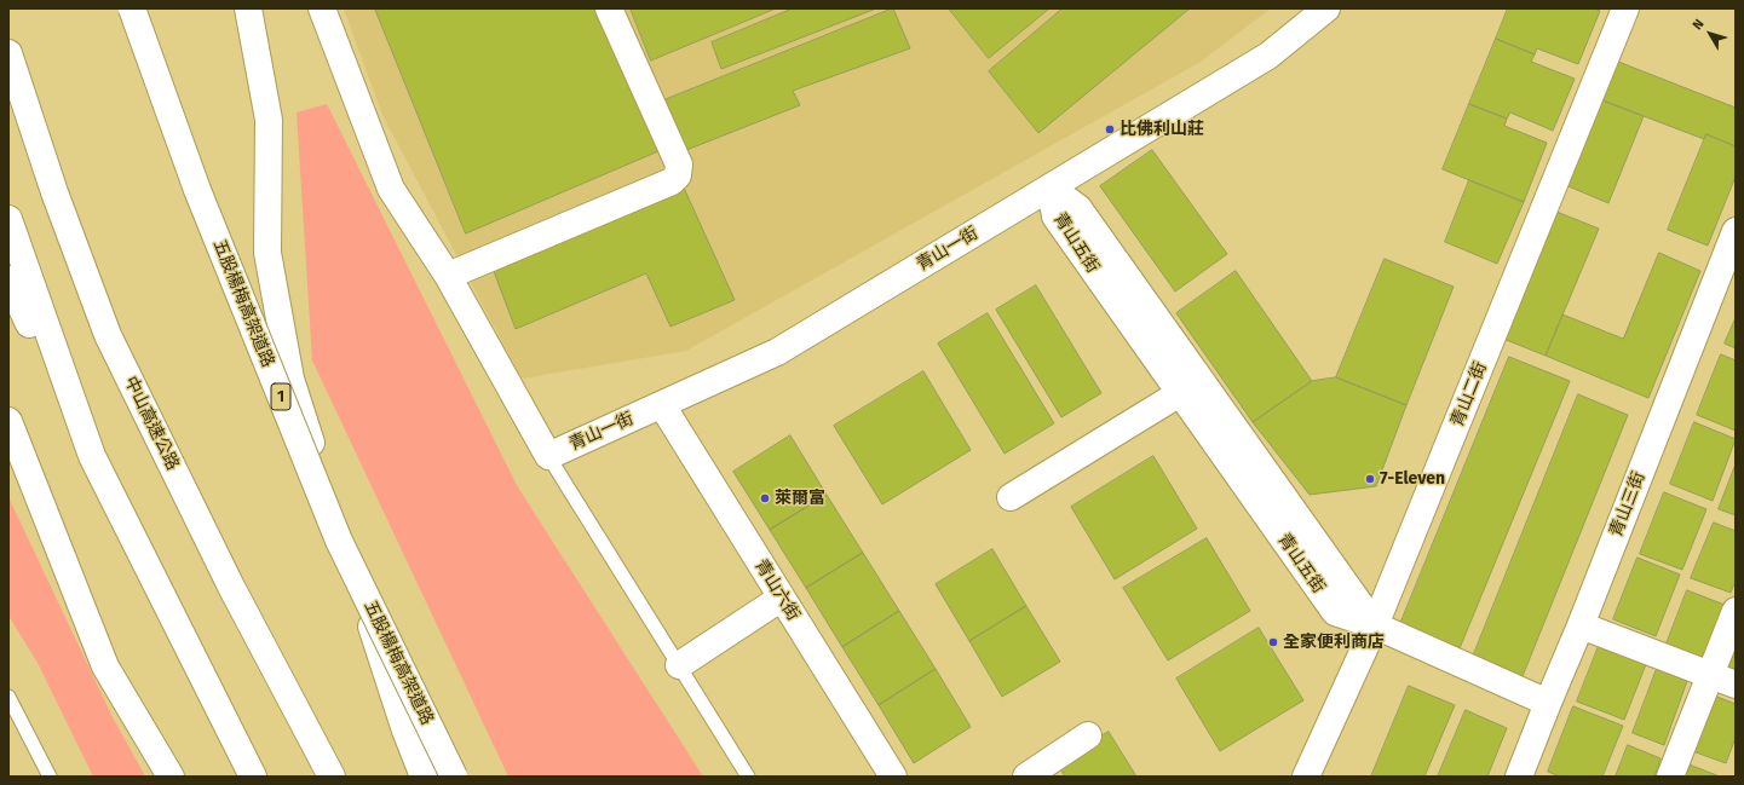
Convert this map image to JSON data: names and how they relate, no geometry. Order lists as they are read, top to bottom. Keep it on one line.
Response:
{"streets":{"main road":["青山五街","青山一街","五股楊梅高架道路","青山二街","1","中山高速公路","青山三街","青山六街"]},"crossings":[["青山五街","青山一街"],["青山五街","青山二街"],["青山五街","青山三街"],["青山一街","青山六街"]],"places":["比佛利山莊","7-Eleven","萊爾富","全家便利商店"],"north":"top left"}
